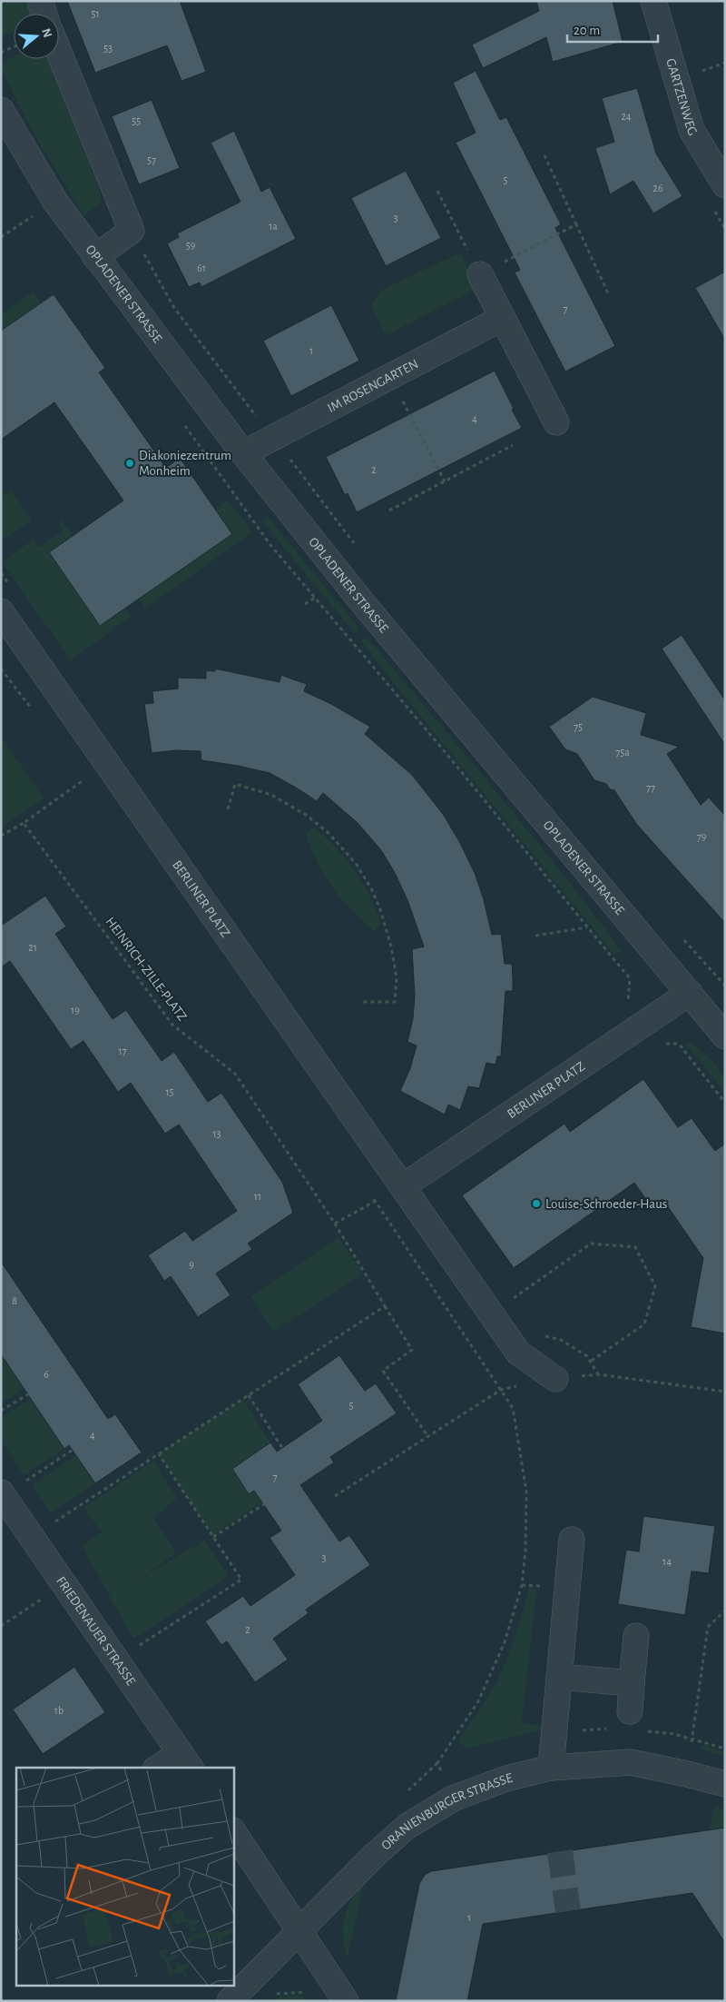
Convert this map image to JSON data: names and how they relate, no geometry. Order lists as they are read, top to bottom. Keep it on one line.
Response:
{"streets":{"street":["GARTZENWEG","OPLADENER STRASSE","IM ROSENGARTEN","BERLINER PLATZ","FRIEDENAUER STRASSE","ORANIENBURGER STRASSE"],"path":["HEINRICH-ZILLE-PLATZ"]},"crossings":[["OPLADENER STRASSE","IM ROSENGARTEN"],["OPLADENER STRASSE","BERLINER PLATZ"]],"places":["Diakoniezentrum Monheim","Louise-Schroeder-Haus"],"house_numbers":["51","53","24","55","57","5","26","3","1a","59","61","7","1","4","2","75","75a","77","79","21","19","17","15","13","11","9","8","6","5","4","7","3","14","2","1b","1"],"scale_bar":"20 m","north":"right"}
